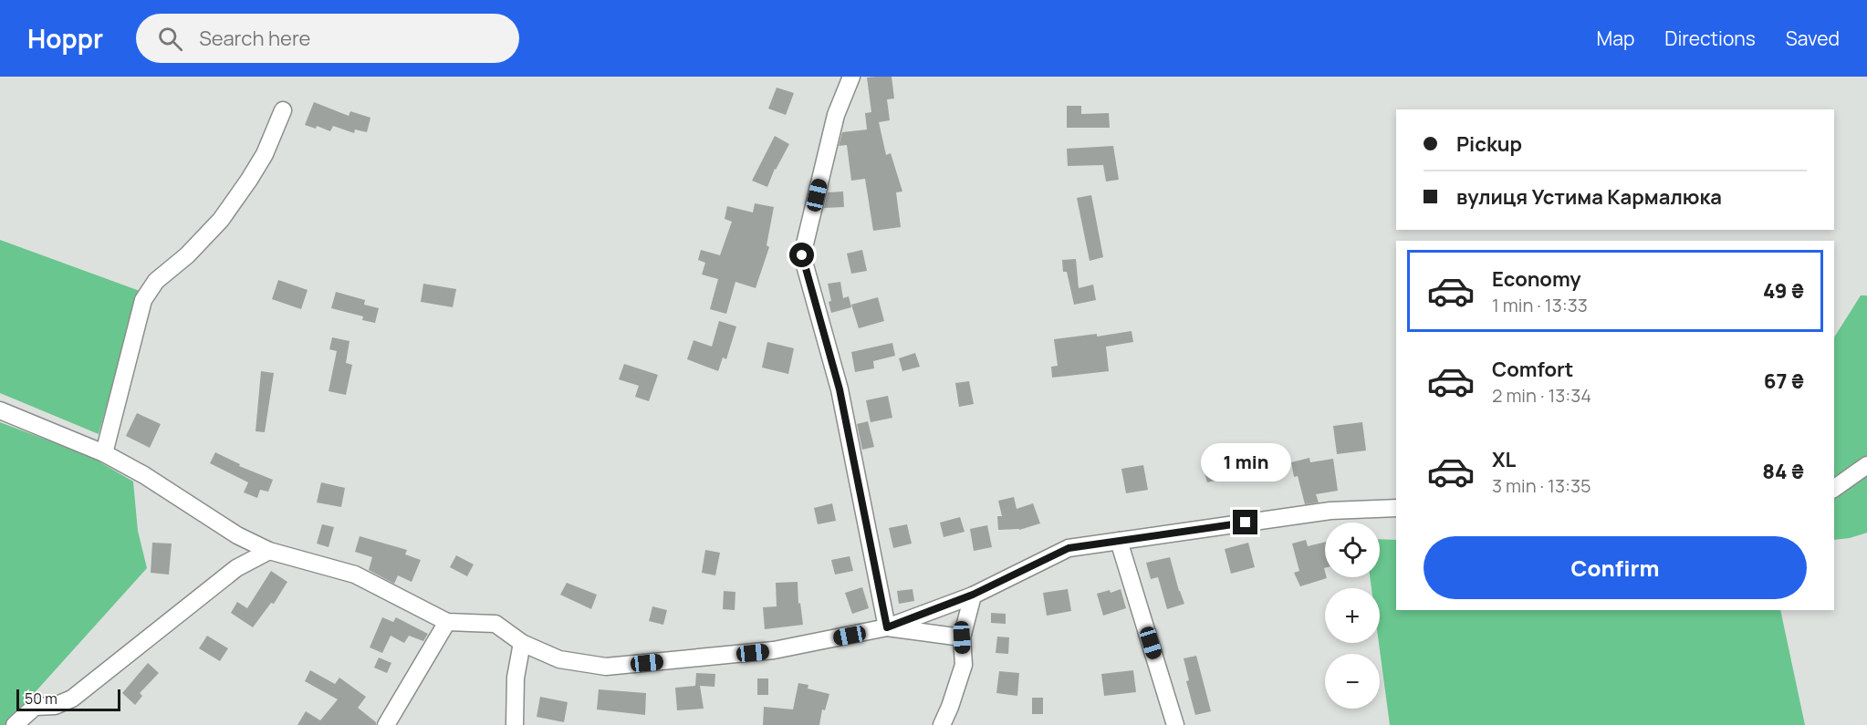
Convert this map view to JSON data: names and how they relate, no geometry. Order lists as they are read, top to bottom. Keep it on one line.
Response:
{"scale_bar":"50 m","page":{"header":"Hoppr","search":"Search here","nav":["Map","Directions","Saved"],"banner":["Pickup","вулиця Устима Кармалюка"],"list":[{"name":"Economy","note":"1 min · 13:33","value":"49 ₴"},{"name":"Comfort","note":"2 min · 13:34","value":"67 ₴"},{"name":"XL","note":"3 min · 13:35","value":"84 ₴"}],"bubble":"1 min","map_buttons":["+","−"],"buttons":"Confirm","scale":"50 m"}}
